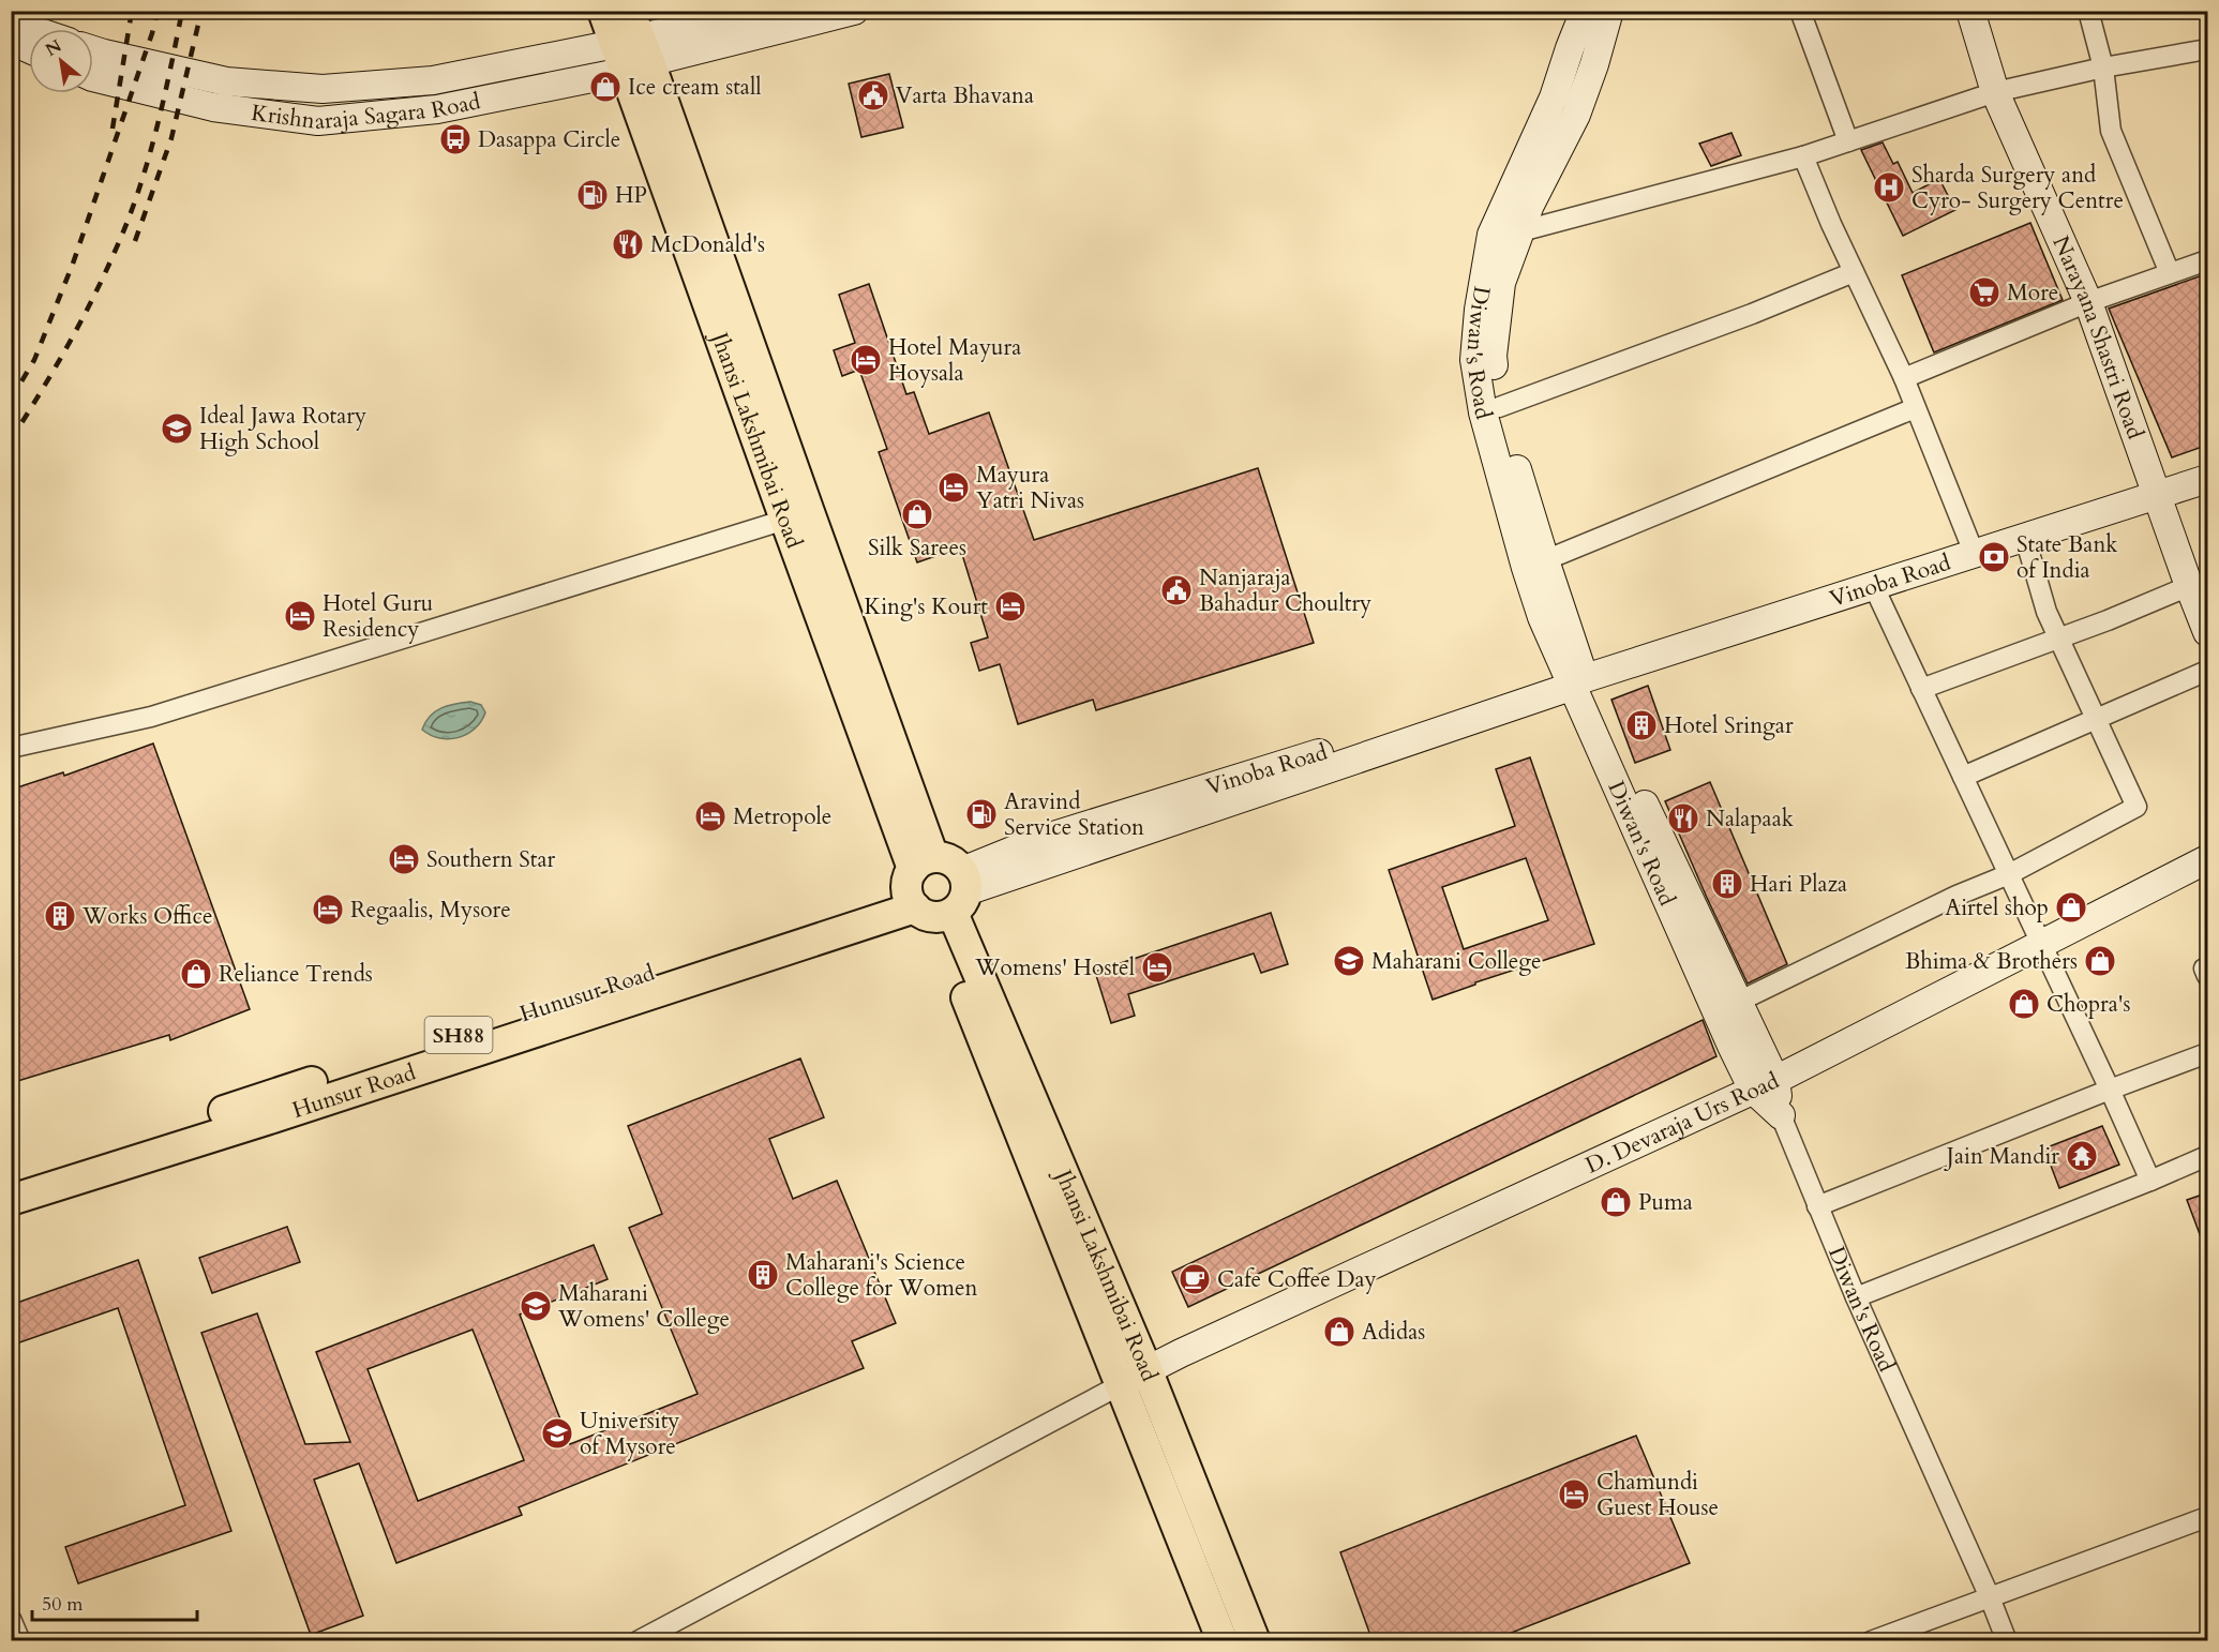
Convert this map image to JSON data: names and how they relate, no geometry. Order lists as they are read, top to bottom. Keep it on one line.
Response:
{"streets":{"main road":["Jhansi Lakshmibai Road","Hunusur Road","SH88","Hunsur Road"],"street":["Krishnaraja Sagara Road","Narayana Shastri Road","Diwan's Road","Vinoba Road","D. Devaraja Urs Road"]},"crossings":[["Krishnaraja Sagara Road","Jhansi Lakshmibai Road"],["Narayana Shastri Road","Vinoba Road"],["Diwan's Road","Vinoba Road"],["Diwan's Road","D. Devaraja Urs Road"],["Jhansi Lakshmibai Road","Vinoba Road"],["Jhansi Lakshmibai Road","Hunusur Road"],["Jhansi Lakshmibai Road","Hunsur Road"],["Jhansi Lakshmibai Road","D. Devaraja Urs Road"],["Vinoba Road","Hunusur Road"],["Vinoba Road","Hunsur Road"],["Hunusur Road","Hunsur Road"]],"places":{"shop":["Ice cream stall","Silk Sarees","Airtel shop","Bhima & Brothers","Reliance Trends","Chopra's","Puma","Adidas"],"public building":["Varta Bhavana","Nanjaraja Bahadur Choultry"],"bus stop":["Dasappa Circle"],"hospital":["Sharda Surgery and Cyro- Surgery Centre"],"fuel station":["HP","Aravind Service Station"],"restaurant":["McDonald's","Nalapaak"],"supermarket":["More"],"hotel":["Hotel Mayura Hoysala","Mayura Yatri Nivas","King's Kourt","Hotel Guru Residency","Metropole","Southern Star","Regaalis, Mysore","Womens' Hostel","Chamundi Guest House"],"school or university":["Ideal Jawa Rotary High School","Maharani College","Maharani Womens' College","University of Mysore"],"bank":["State Bank of India"],"building":["Hotel Sringar","Hari Plaza","Works Office","Maharani's Science College for Women"],"temple":["Jain Mandir"],"cafe":["Cafe Coffee Day"]},"scale_bar":"50 m","north":"top left"}
